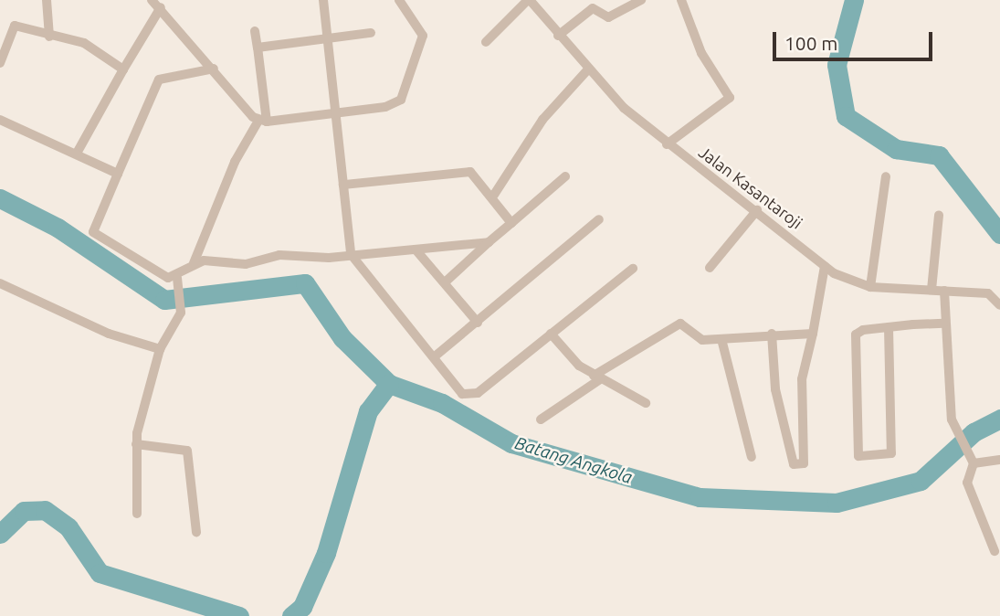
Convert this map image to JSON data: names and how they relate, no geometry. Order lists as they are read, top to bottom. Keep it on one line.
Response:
{"streets":{"street":["Jalan Kasantaroji"]},"water":["Batang Angkola"],"scale_bar":"100 m"}
